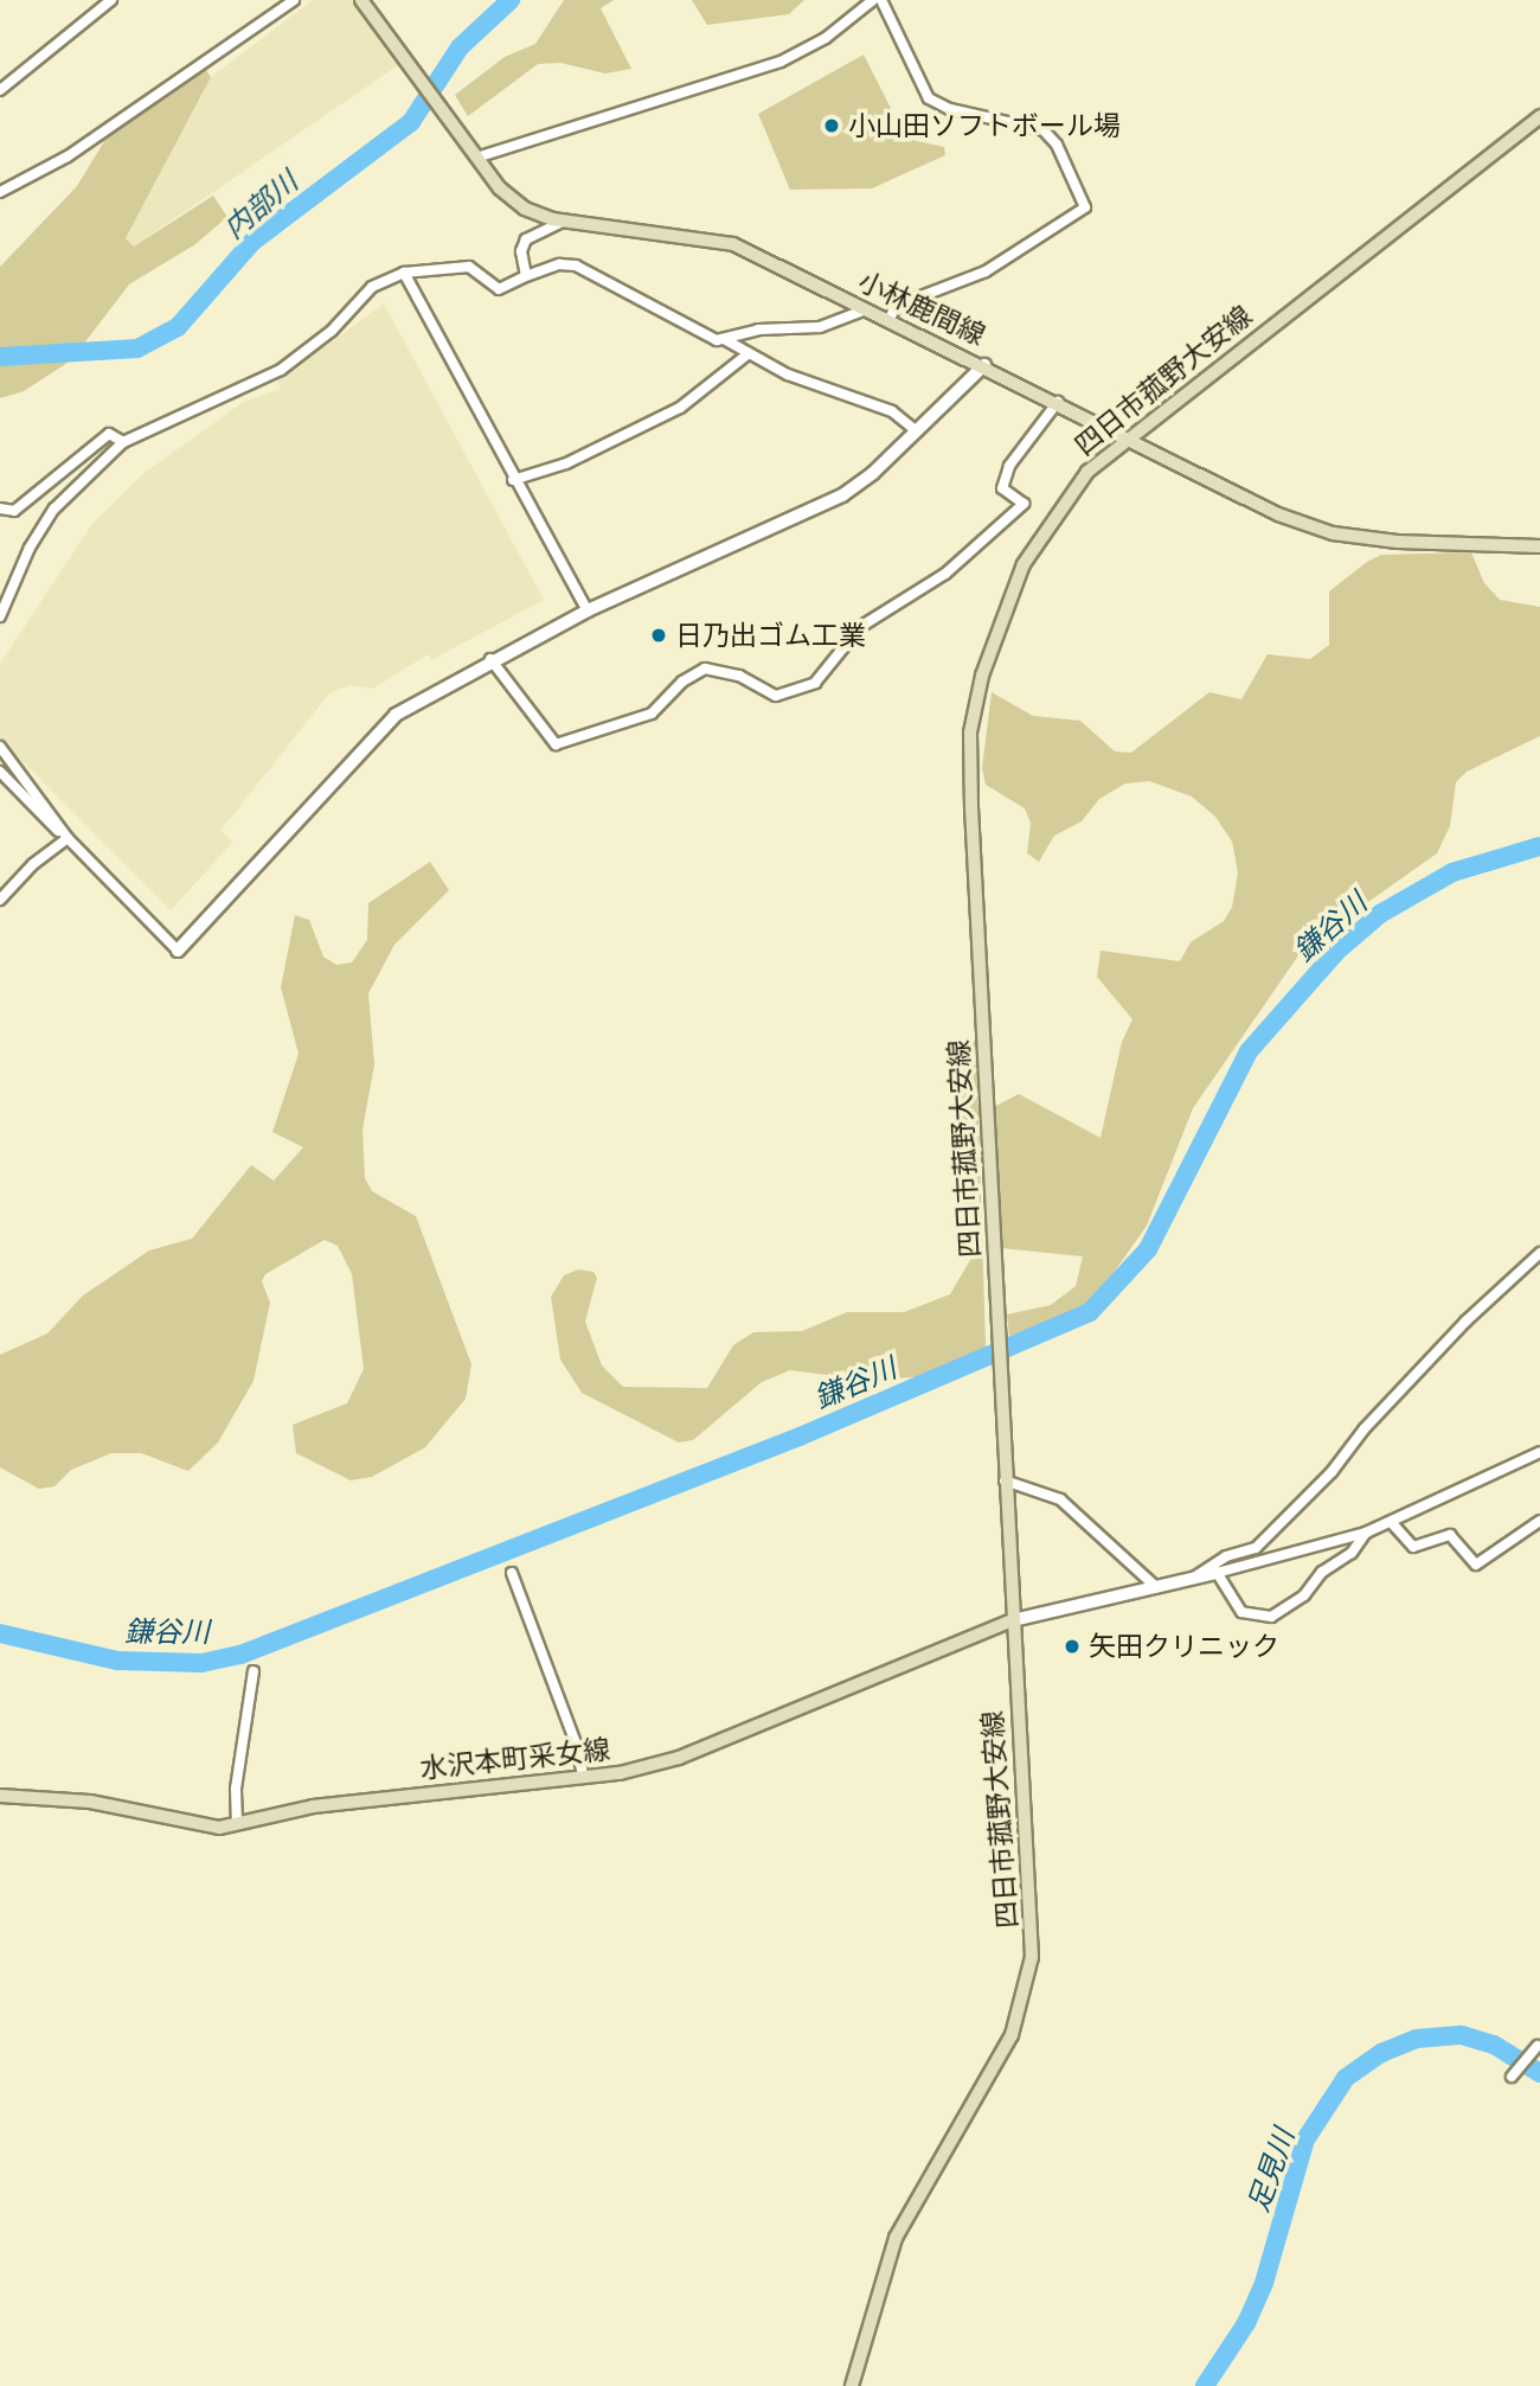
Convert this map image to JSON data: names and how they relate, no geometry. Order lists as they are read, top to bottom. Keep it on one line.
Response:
{"streets":{"main road":["小林鹿間線","四日市菰野大安線","水沢本町采女線"]},"crossings":[["小林鹿間線","四日市菰野大安線"],["四日市菰野大安線","水沢本町采女線"]],"water":["内部川","鎌谷川","足見川"],"places":["小山田ソフトボール場","日乃出ゴム工業","矢田クリニック"]}
